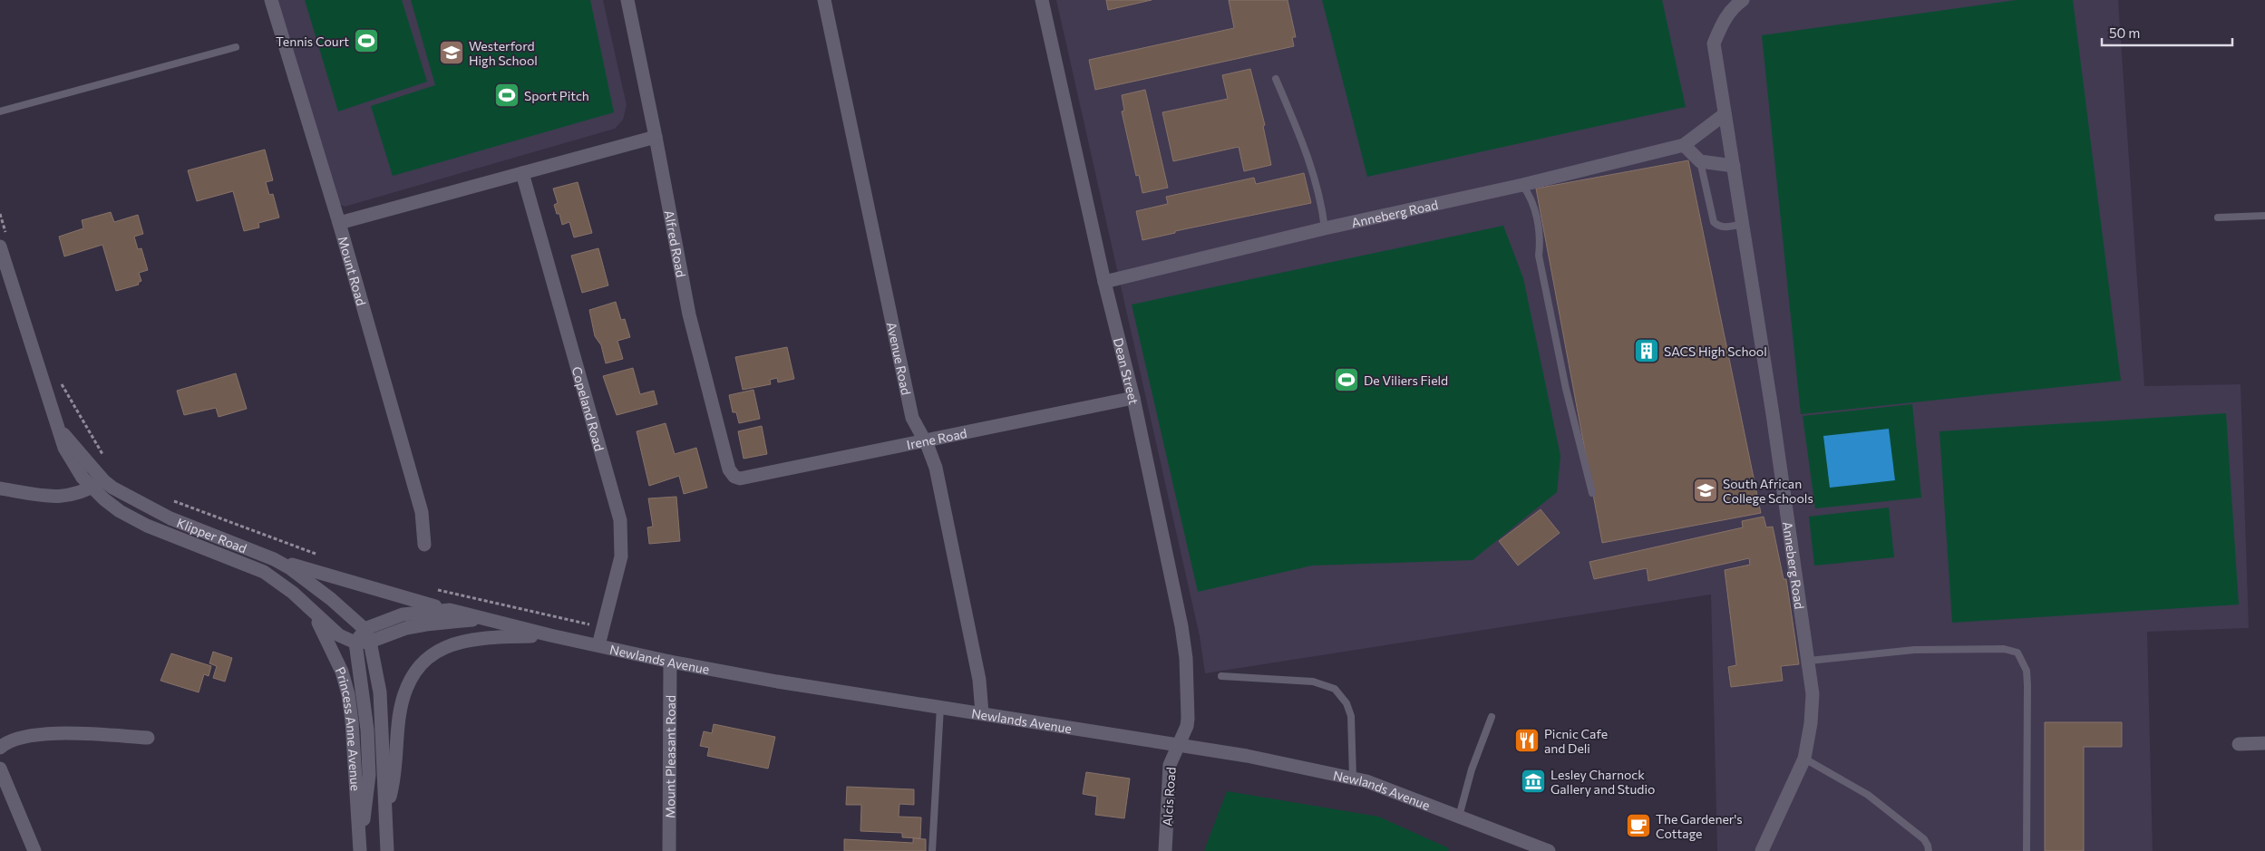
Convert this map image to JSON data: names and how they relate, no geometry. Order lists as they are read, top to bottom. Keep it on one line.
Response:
{"streets":{"street":["Anneberg Road","Alfred Road","Mount Road","Avenue Road","Dean Street","Copeland Road","Irene Road","Klipper Road","Newlands Avenue","Princess Anne Avenue","Mount Pleasant Road","Alcis Road"]},"crossings":[["Anneberg Road","Dean Street"],["Alfred Road","Irene Road"],["Avenue Road","Irene Road"],["Avenue Road","Newlands Avenue"],["Dean Street","Irene Road"],["Dean Street","Newlands Avenue"],["Dean Street","Alcis Road"],["Copeland Road","Newlands Avenue"],["Klipper Road","Newlands Avenue"],["Klipper Road","Princess Anne Avenue"],["Newlands Avenue","Mount Pleasant Road"],["Newlands Avenue","Alcis Road"]],"places":{"sports":["Tennis Court","Sport Pitch","De Viliers Field"],"school or university":["Westerford High School","South African College Schools"],"building":["SACS High School"],"restaurant":["Picnic Cafe and Deli"],"museum":["Lesley Charnock Gallery and Studio"],"cafe":["The Gardener's Cottage"]},"scale_bar":"50 m"}
